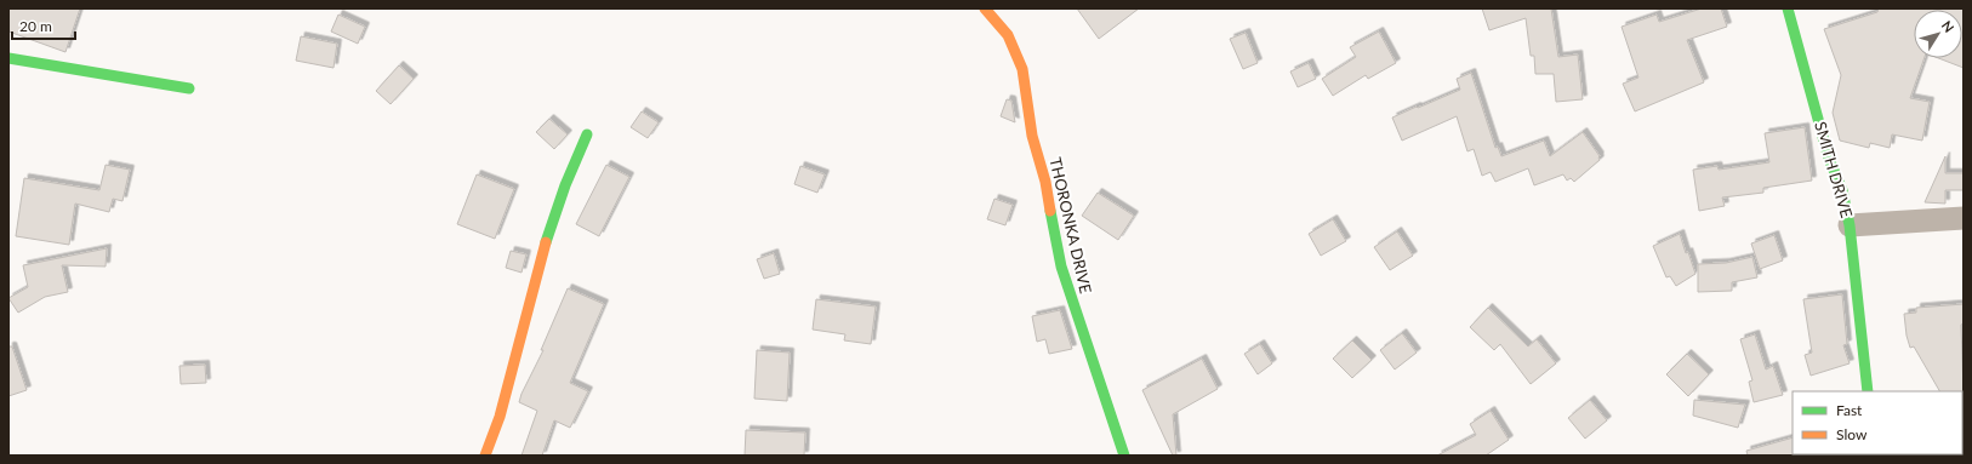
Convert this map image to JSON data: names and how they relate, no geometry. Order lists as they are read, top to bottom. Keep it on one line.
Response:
{"streets":{"street":["SMITH DRIVE","THORONKA DRIVE"]},"legend":["Fast","Slow"],"scale_bar":"20 m","north":"top right"}
